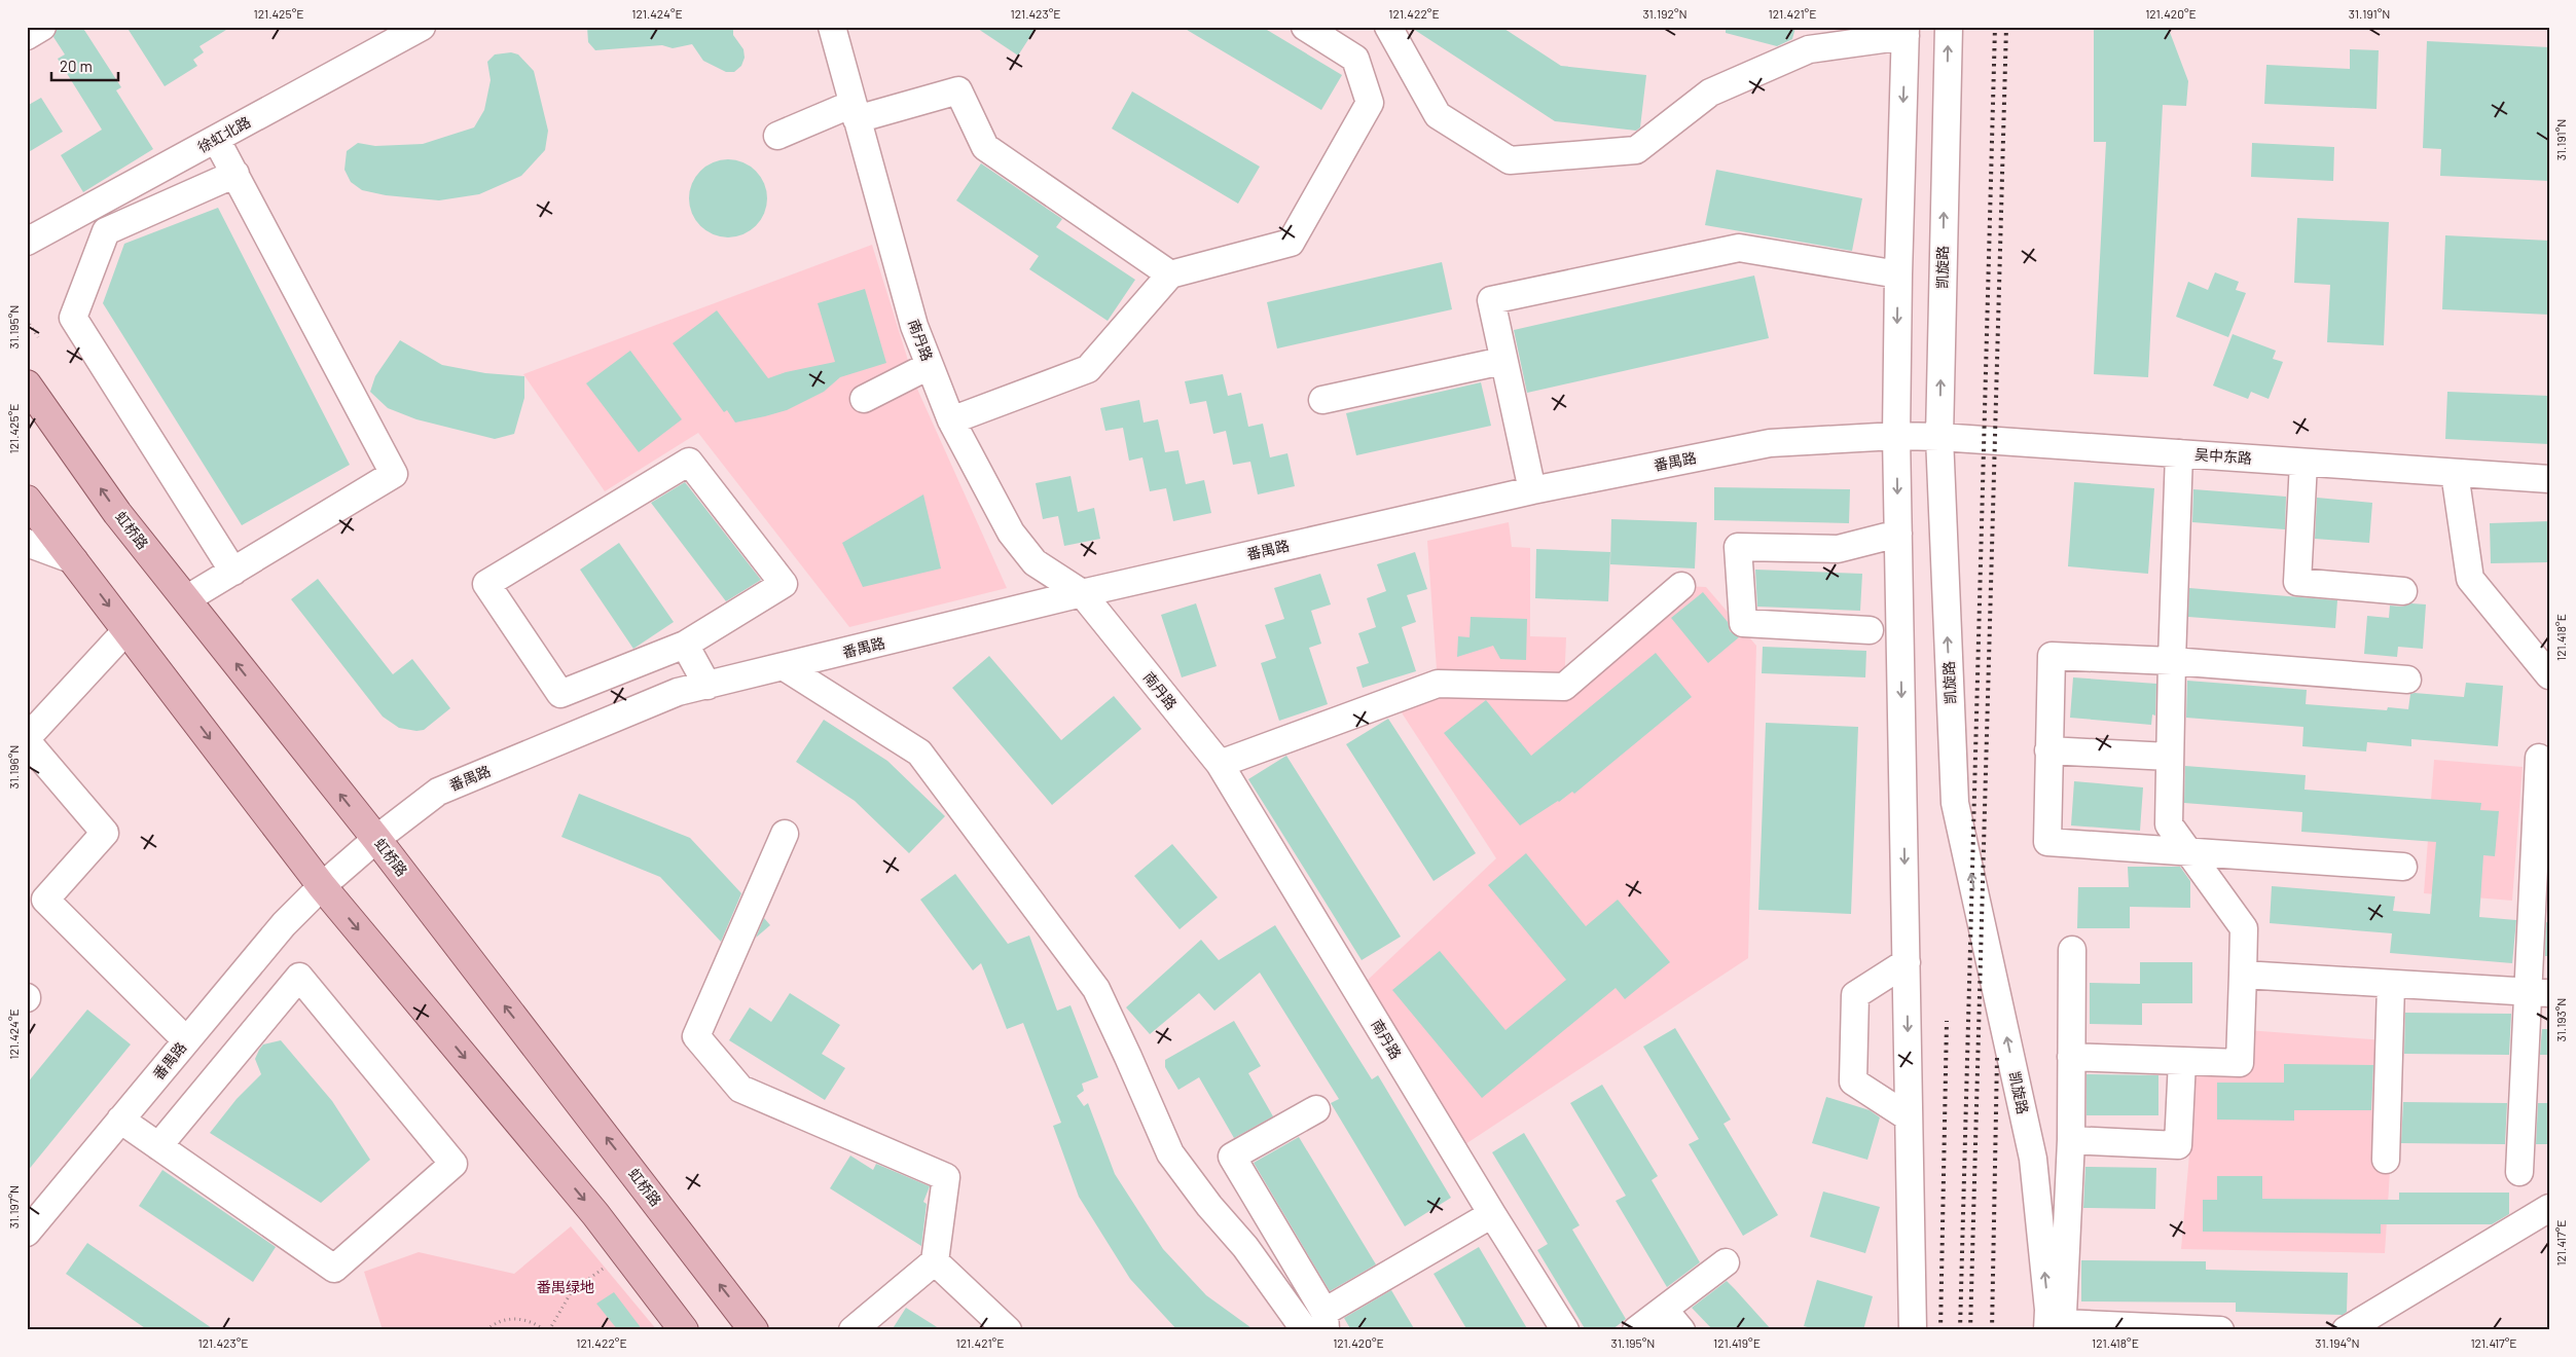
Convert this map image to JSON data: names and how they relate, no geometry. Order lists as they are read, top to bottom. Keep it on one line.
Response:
{"streets":{"main road":["虹桥路"],"street":["徐虹北路","凯旋路","南丹路","吴中东路","番禺路"]},"crossings":[["凯旋路","吴中东路"],["南丹路","番禺路"],["吴中东路","番禺路"],["番禺路","虹桥路"]],"parks":["番禺绿地"],"scale_bar":"20 m","coordinates":["121.425°E","121.424°E","121.423°E","121.422°E","31.192°N","121.421°E","121.420°E","31.191°N","31.195°N","121.418°E","31.196°N","31.193°N","31.197°N","121.417°E","121.419°E","31.194°N"]}
